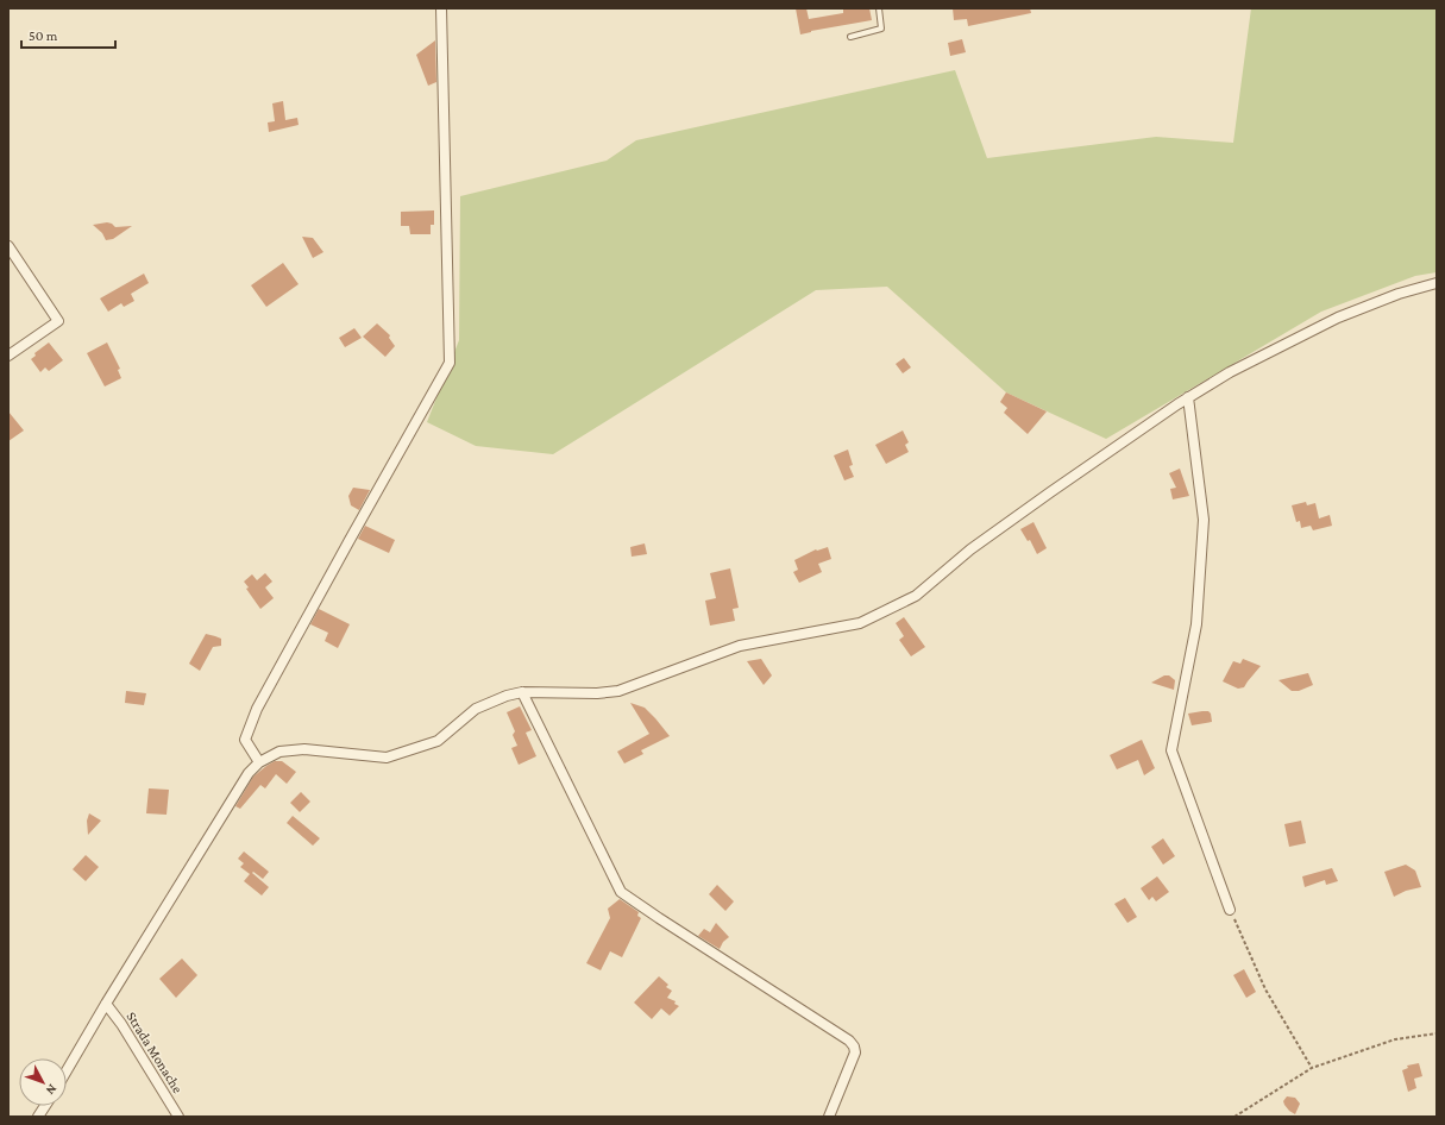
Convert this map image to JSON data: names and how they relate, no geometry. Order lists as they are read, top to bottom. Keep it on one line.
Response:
{"streets":{"street":["Strada Monache"]},"scale_bar":"50 m","north":"bottom right"}
